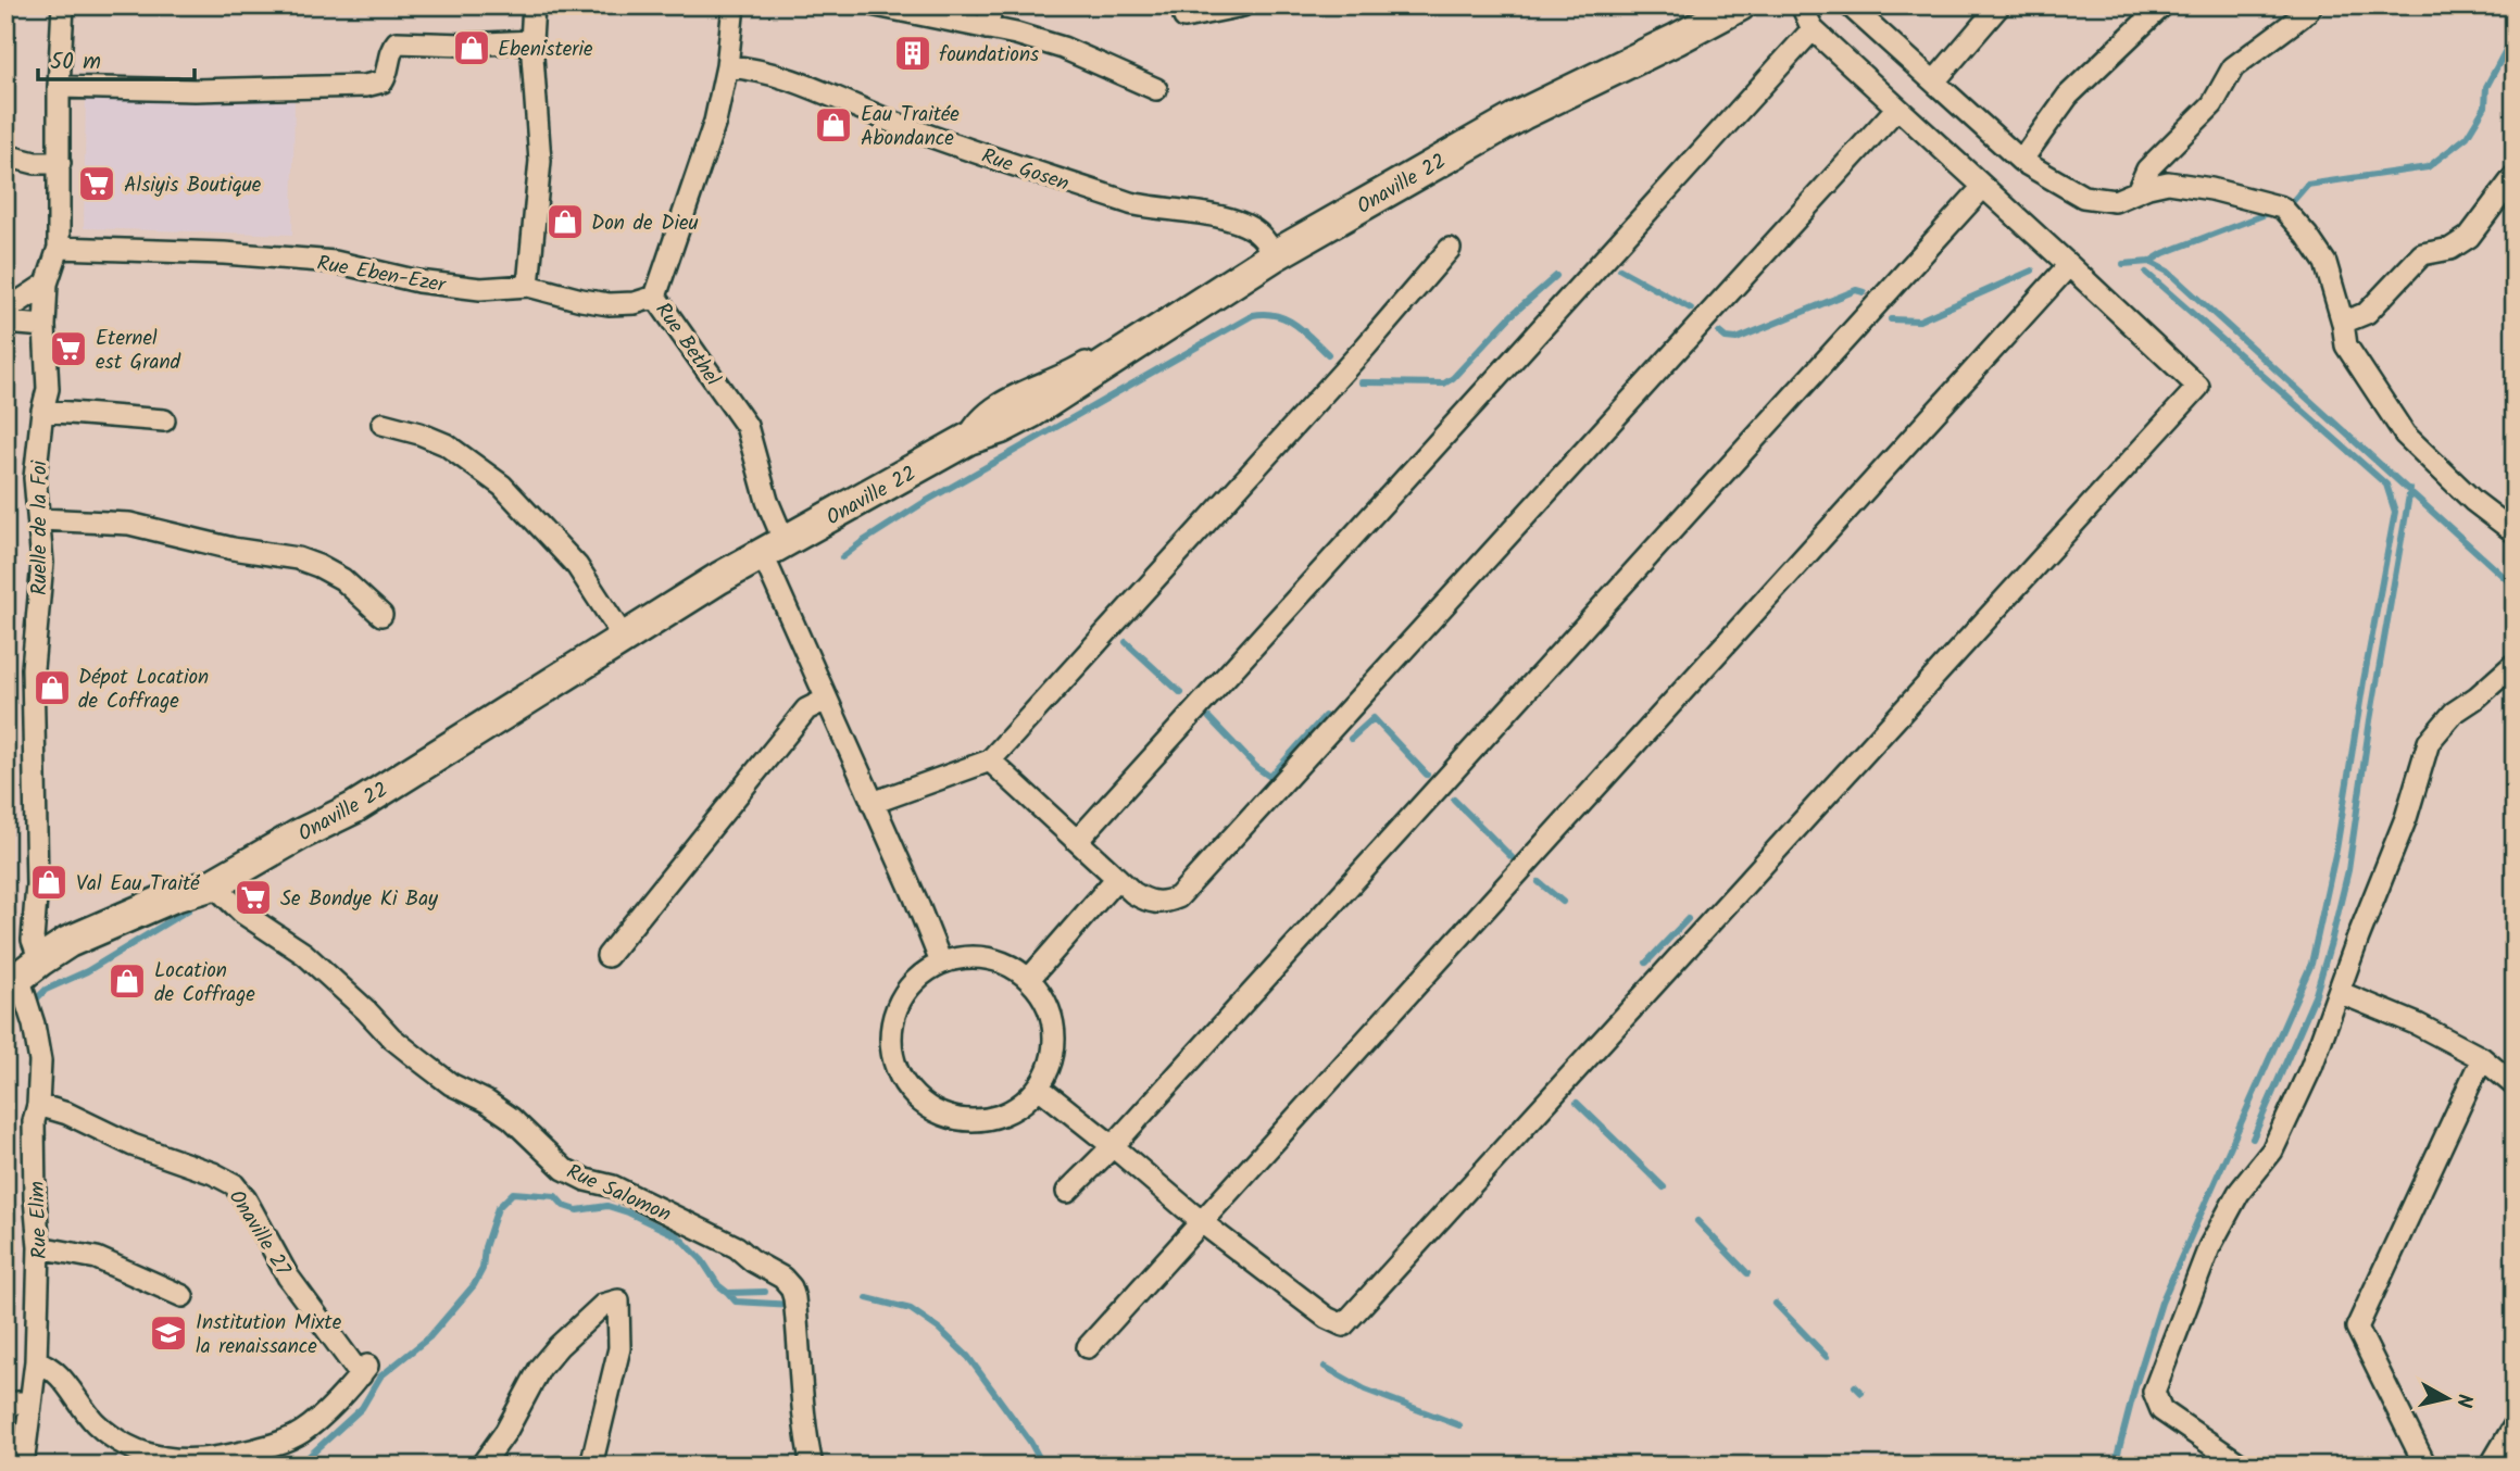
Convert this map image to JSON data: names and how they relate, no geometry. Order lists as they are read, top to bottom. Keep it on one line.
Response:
{"streets":{"street":["Rue Gosen","Onaville 22","Rue Eben-Ezer","Rue Bethel","Ruelle de la Foi","Rue Salomon","Rue Elim","Onaville 27"]},"crossings":[["Rue Gosen","Onaville 22"],["Rue Gosen","Rue Bethel"],["Onaville 22","Rue Bethel"],["Onaville 22","Ruelle de la Foi"],["Onaville 22","Rue Salomon"],["Onaville 22","Rue Elim"],["Rue Eben-Ezer","Rue Bethel"],["Rue Eben-Ezer","Ruelle de la Foi"],["Ruelle de la Foi","Rue Elim"],["Rue Elim","Onaville 27"]],"places":{"shop":["Ebenisterie","Eau Traitée Abondance","Don de Dieu","Dépot Location de Coffrage","Val Eau Traité","Location de Coffrage"],"building":["foundations"],"supermarket":["Alsiyis Boutique","Eternel est Grand","Se Bondye Ki Bay"],"school or university":["Institution Mixte la renaissance"]},"scale_bar":"50 m","north":"right"}
